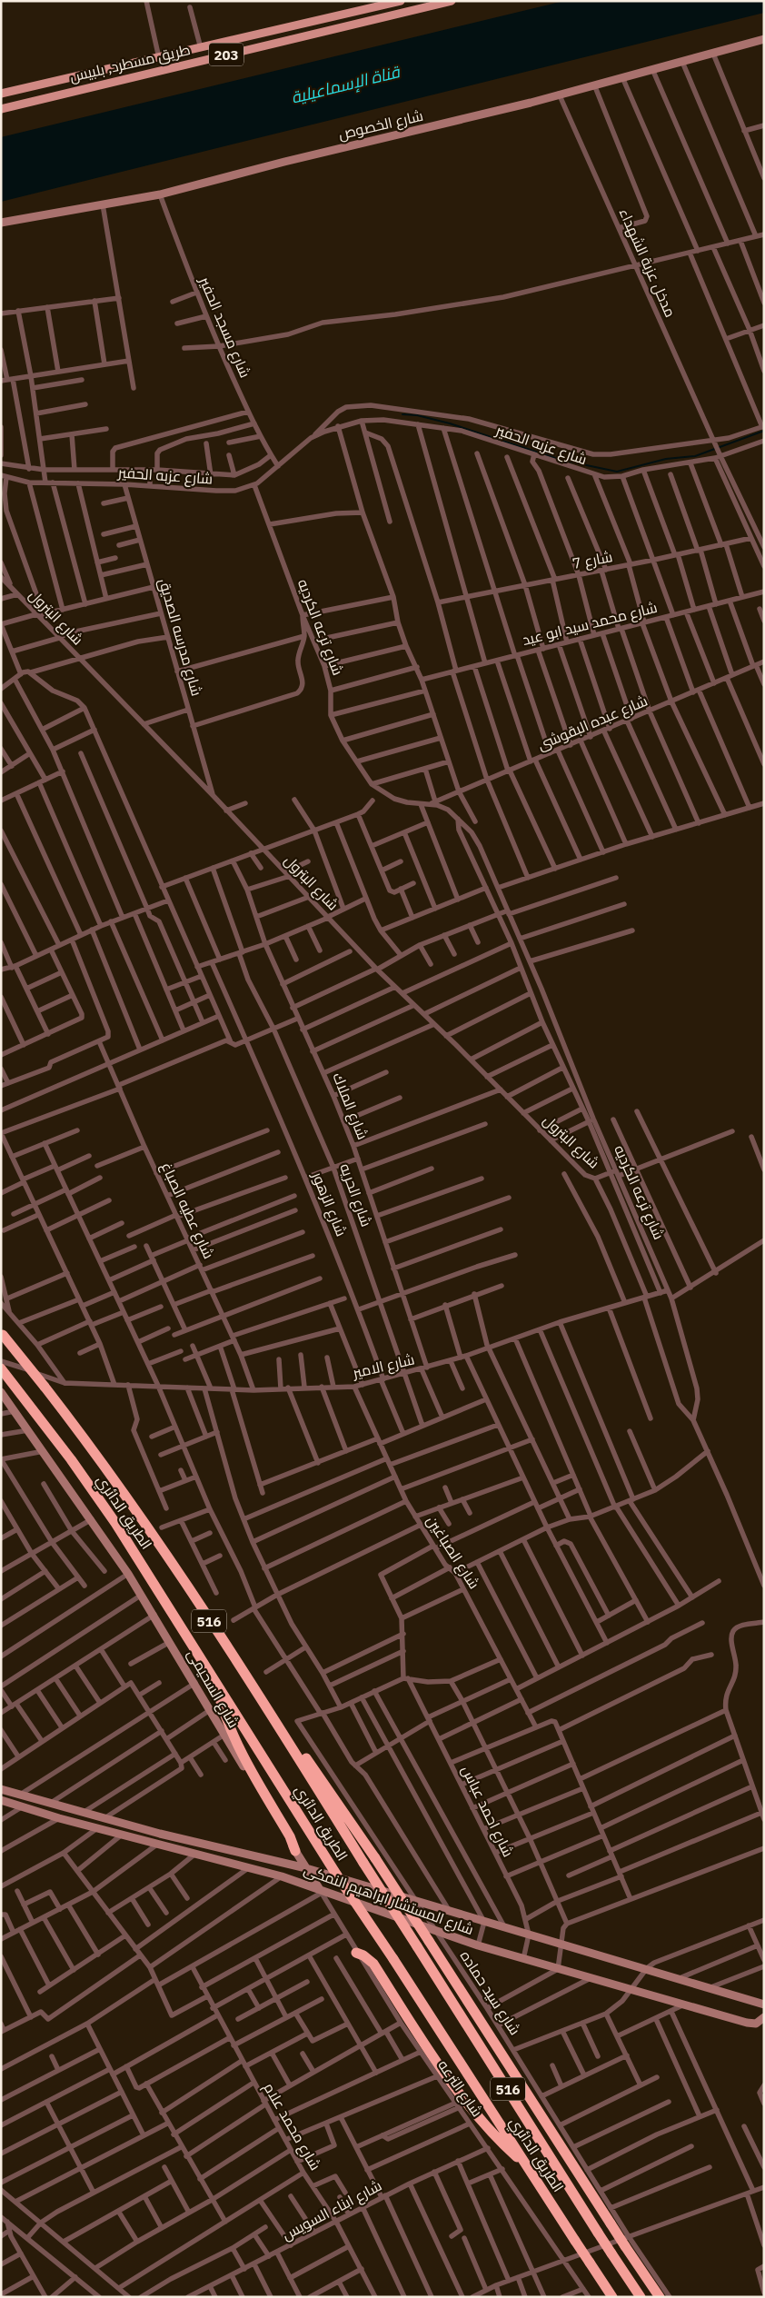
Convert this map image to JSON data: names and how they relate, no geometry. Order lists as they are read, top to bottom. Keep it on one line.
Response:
{"streets":{"highway":["الطريق الدائري","516"],"main road":["203","طريق مسطرد, بلبيس"],"street":["شارع الخصوص","مدخل عزبة الشهداء","شارع مسجد الحفير","شارع عزبه الحفير","شارع 7","شارع البترول","شارع محمد سيد ابو عيد","شارع ترعه الكرديه","شارع مدرسه الصديق","شارع عبده البقوشى","شارع الملاك","شارع الحريه","شارع الزهور","شارع عطيه الصباغ","شارع الامير","شارع الصباغين","شارع السحيمى","شارع احمد عباس","شارع المستشار ابراهيم النمكى","شارع سيد حماده","شارع الترعه","شارع محمد علام","شارع ابناء السويس"]},"crossings":[["شارع الخصوص","مدخل عزبة الشهداء"],["شارع الخصوص","شارع مسجد الحفير"],["مدخل عزبة الشهداء","شارع عزبه الحفير"],["شارع مسجد الحفير","شارع عزبه الحفير"],["شارع عزبه الحفير","شارع ترعه الكرديه"],["شارع عزبه الحفير","شارع مدرسه الصديق"],["شارع البترول","شارع ترعه الكرديه"],["شارع البترول","شارع مدرسه الصديق"],["شارع ترعه الكرديه","شارع عبده البقوشى"],["شارع ترعه الكرديه","شارع الامير"],["شارع الملاك","شارع الامير"],["شارع الحريه","شارع الامير"],["شارع الزهور","شارع الامير"],["شارع عطيه الصباغ","شارع الامير"],["شارع الامير","شارع الصباغين"],["الطريق الدائري","شارع سيد حماده"],["شارع السحيمى","شارع المستشار ابراهيم النمكى"],["شارع السحيمى","شارع الترعه"],["شارع احمد عباس","شارع المستشار ابراهيم النمكى"],["شارع المستشار ابراهيم النمكى","شارع سيد حماده"],["شارع المستشار ابراهيم النمكى","شارع الترعه"],["شارع الترعه","شارع ابناء السويس"],["شارع محمد علام","شارع ابناء السويس"]],"water":["قناة الإسماعيلية"]}
